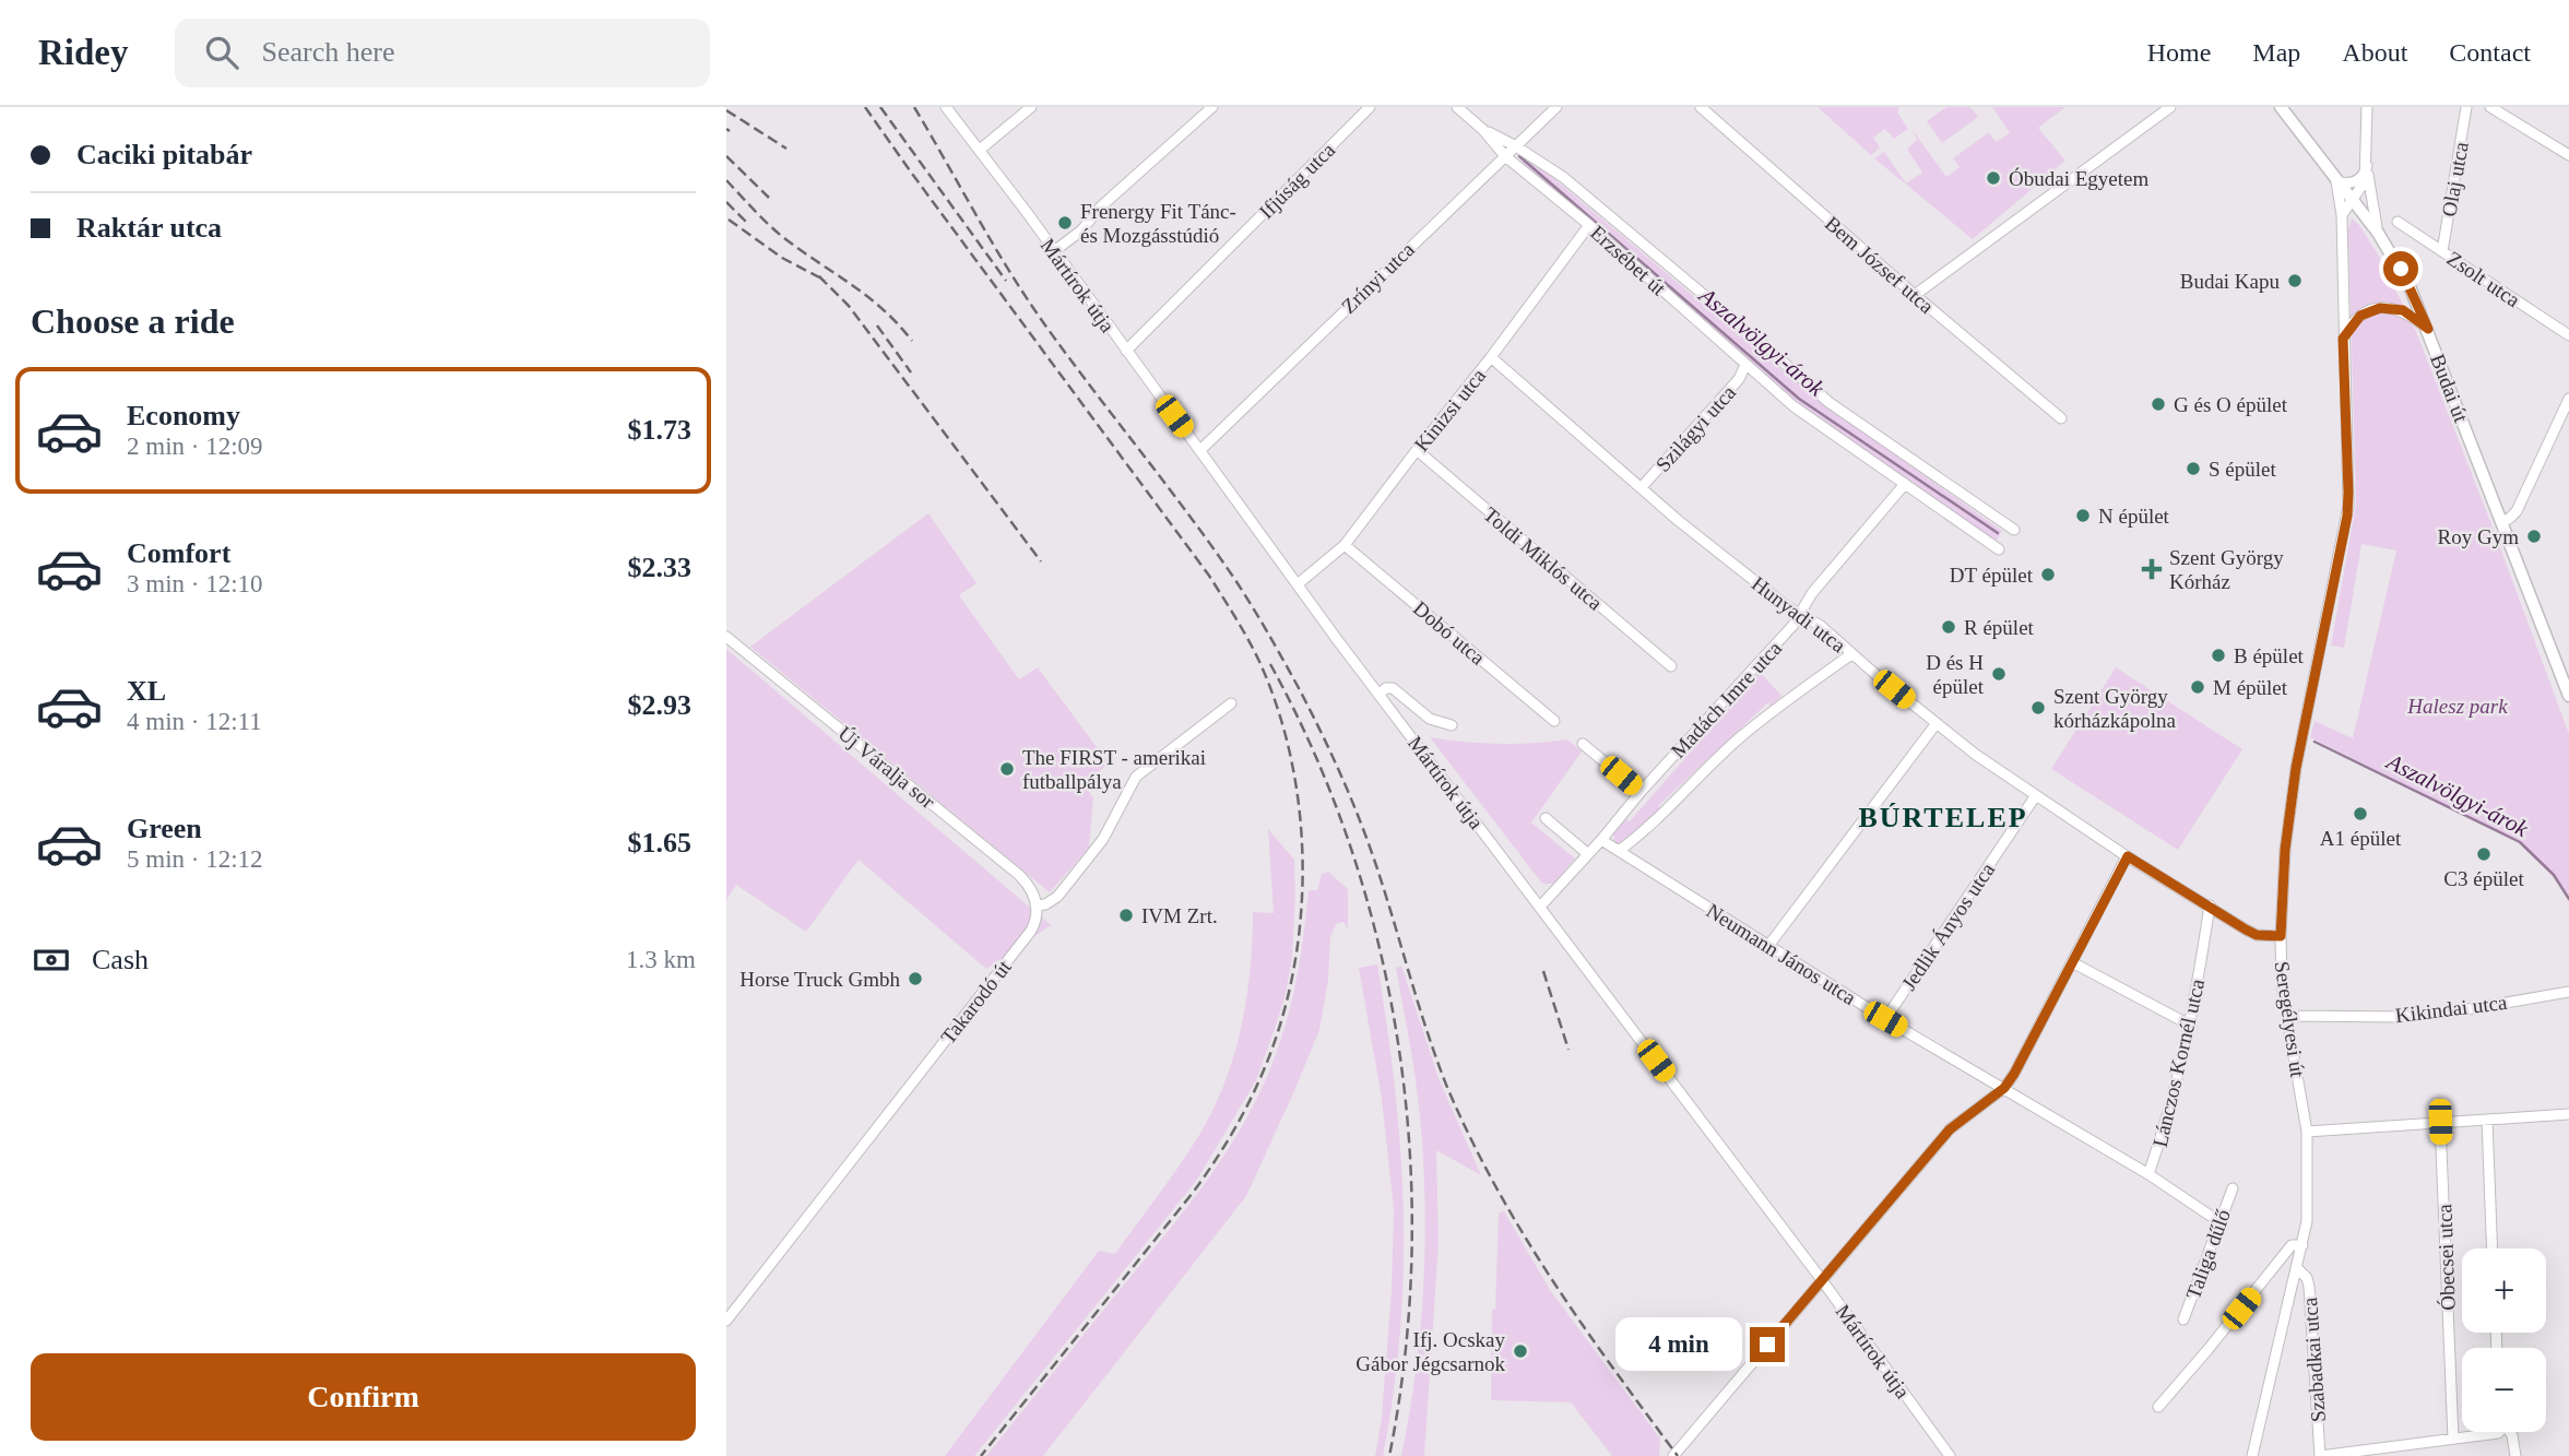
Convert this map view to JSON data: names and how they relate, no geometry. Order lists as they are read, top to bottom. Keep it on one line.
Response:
{"streets":{"main road":["Budai út"],"street":["Olaj utca","Ifjúság utca","Erzsébet út","Bem József utca","Zrínyi utca","Zsolt utca","Mártírok útja","Kinizsi utca","Szilágyi utca","Toldi Miklós utca","Hunyadi utca","Dobó utca","Madách Imre utca","Új Váralja sor","Jedlik Ányos utca","Neumann János utca","Takarodó út","Kikindai utca","Seregélyesi út","Lánczos Kornél utca","Taliga dűlő","Óbecsei utca","Szabadkai utca"]},"crossings":[["Olaj utca","Zsolt utca"],["Ifjúság utca","Mártírok útja"],["Erzsébet út","Zrínyi utca"],["Erzsébet út","Kinizsi utca"],["Erzsébet út","Szilágyi utca"],["Erzsébet út","Madách Imre utca"],["Zrínyi utca","Mártírok útja"],["Mártírok útja","Kinizsi utca"],["Mártírok útja","Madách Imre utca"],["Budai út","Seregélyesi út"],["Kinizsi utca","Toldi Miklós utca"],["Kinizsi utca","Hunyadi utca"],["Kinizsi utca","Dobó utca"],["Szilágyi utca","Hunyadi utca"],["Hunyadi utca","Madách Imre utca"],["Hunyadi utca","Jedlik Ányos utca"],["Hunyadi utca","Seregélyesi út"],["Hunyadi utca","Lánczos Kornél utca"],["Madách Imre utca","Neumann János utca"],["Új Váralja sor","Takarodó út"],["Jedlik Ányos utca","Neumann János utca"],["Neumann János utca","Lánczos Kornél utca"],["Neumann János utca","Taliga dűlő"],["Kikindai utca","Seregélyesi út"],["Seregélyesi út","Szabadkai utca"]],"districts":["BÚRTELEP"],"water":["Aszalvölgyi-árok"],"parks":["Halesz park"],"places":{"other":["Óbudai Egyetem","Frenergy Fit Tánc- és Mozgásstúdió","Budai Kapu","G és O épület","S épület","N épület","Roy Gym","DT épület","R épület","B épület","D és H épület","M épület","Szent György kórházkápolna","The FIRST - amerikai futballpálya","A1 épület","C3 épület","IVM Zrt.","Horse Truck Gmbh","Ifj. Ocskay Gábor Jégcsarnok"],"health":["Szent György Kórház"]},"page":{"header":"Ridey","search":"Search here","nav":["Home","Map","About","Contact"],"banner":["Caciki pitabár","Raktár utca"],"heading":"Choose a ride","list":[{"name":"Economy","note":"2 min · 12:09","value":"$1.73"},{"name":"Comfort","note":"3 min · 12:10","value":"$2.33"},{"name":"XL","note":"4 min · 12:11","value":"$2.93"},{"name":"Green","note":"5 min · 12:12","value":"$1.65"}],"pay":["Cash","1.3 km"],"map_buttons":["+","−"],"bubble":"4 min","buttons":"Confirm"}}
